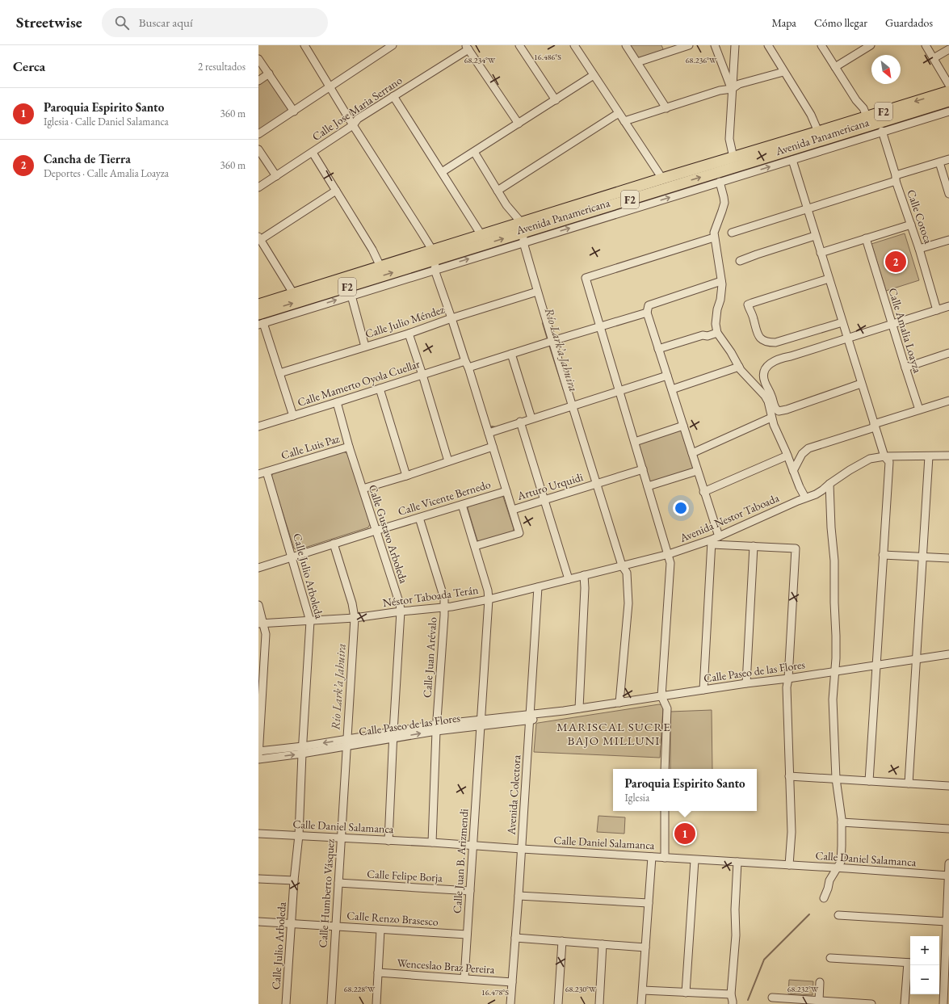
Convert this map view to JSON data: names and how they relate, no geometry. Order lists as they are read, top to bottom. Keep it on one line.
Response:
{"streets":{"highway":["F2","Avenida Panamericana"],"street":["Calle Jose Maria Serrano","Calle Cotoca","Calle Julio Méndez","Calle Amalia Loayza","Calle Mamerto Oyola Cuellar","Calle Luis Paz","Arturo Urquidi","Calle Vicente Bernedo","Avenida Nestor Taboada","Calle Gustavo Arboleda","Calle Julio Arboleda","Néstor Taboada Terán","Calle Juan Arévalo","Calle Paseo de las Flores","Avenida Colectora","Calle Daniel Salamanca","Calle Juan B. Arizmendi","Calle Felipe Borja","Calle Humberto Vásquez","Calle Renzo Brasesco","Wenceslao Braz Pereira"]},"crossings":[["Avenida Panamericana","Calle Cotoca"],["Calle Mamerto Oyola Cuellar","Calle Gustavo Arboleda"],["Calle Luis Paz","Calle Gustavo Arboleda"],["Calle Luis Paz","Calle Julio Arboleda"],["Arturo Urquidi","Calle Vicente Bernedo"],["Arturo Urquidi","Calle Juan B. Arizmendi"],["Calle Vicente Bernedo","Calle Gustavo Arboleda"],["Calle Vicente Bernedo","Calle Julio Arboleda"],["Calle Vicente Bernedo","Calle Juan Arévalo"],["Calle Vicente Bernedo","Calle Juan B. Arizmendi"],["Calle Vicente Bernedo","Calle Humberto Vásquez"],["Avenida Nestor Taboada","Néstor Taboada Terán"],["Calle Gustavo Arboleda","Néstor Taboada Terán"],["Calle Gustavo Arboleda","Calle Paseo de las Flores"],["Calle Gustavo Arboleda","Calle Daniel Salamanca"],["Calle Julio Arboleda","Néstor Taboada Terán"],["Calle Julio Arboleda","Calle Paseo de las Flores"],["Calle Julio Arboleda","Calle Daniel Salamanca"],["Calle Julio Arboleda","Calle Renzo Brasesco"],["Néstor Taboada Terán","Calle Juan Arévalo"],["Néstor Taboada Terán","Avenida Colectora"],["Néstor Taboada Terán","Calle Juan B. Arizmendi"],["Néstor Taboada Terán","Calle Humberto Vásquez"],["Calle Juan Arévalo","Calle Paseo de las Flores"],["Calle Juan Arévalo","Calle Daniel Salamanca"],["Calle Paseo de las Flores","Avenida Colectora"],["Calle Paseo de las Flores","Calle Juan B. Arizmendi"],["Calle Paseo de las Flores","Calle Humberto Vásquez"],["Avenida Colectora","Calle Daniel Salamanca"],["Avenida Colectora","Wenceslao Braz Pereira"],["Calle Daniel Salamanca","Calle Juan B. Arizmendi"],["Calle Daniel Salamanca","Calle Humberto Vásquez"],["Calle Juan B. Arizmendi","Calle Felipe Borja"],["Calle Juan B. Arizmendi","Calle Renzo Brasesco"],["Calle Juan B. Arizmendi","Wenceslao Braz Pereira"],["Calle Felipe Borja","Calle Humberto Vásquez"],["Calle Humberto Vásquez","Calle Renzo Brasesco"]],"districts":["MARISCAL SUCRE BAJO MILLUNI"],"water":["Río Lark’a Jahuira"],"north":"bottom right","page":{"header":"Streetwise","search":"Buscar aquí","nav":["Mapa","Cómo llegar","Guardados"],"heading":["Cerca","2 resultados"],"list":[{"mark":"1","name":"Paroquia Espirito Santo","note":"Iglesia · Calle Daniel Salamanca","value":"360 m"},{"mark":"2","name":"Cancha de Tierra","note":"Deportes · Calle Amalia Loayza","value":"360 m"}],"pins":["2","1"],"popup":["Paroquia Espirito Santo","Iglesia"],"map_buttons":["+","−"]},"coordinates":["16.486°S","68.234°W","68.236°W","68.228°W","68.230°W","68.232°W","16.478°S"]}
